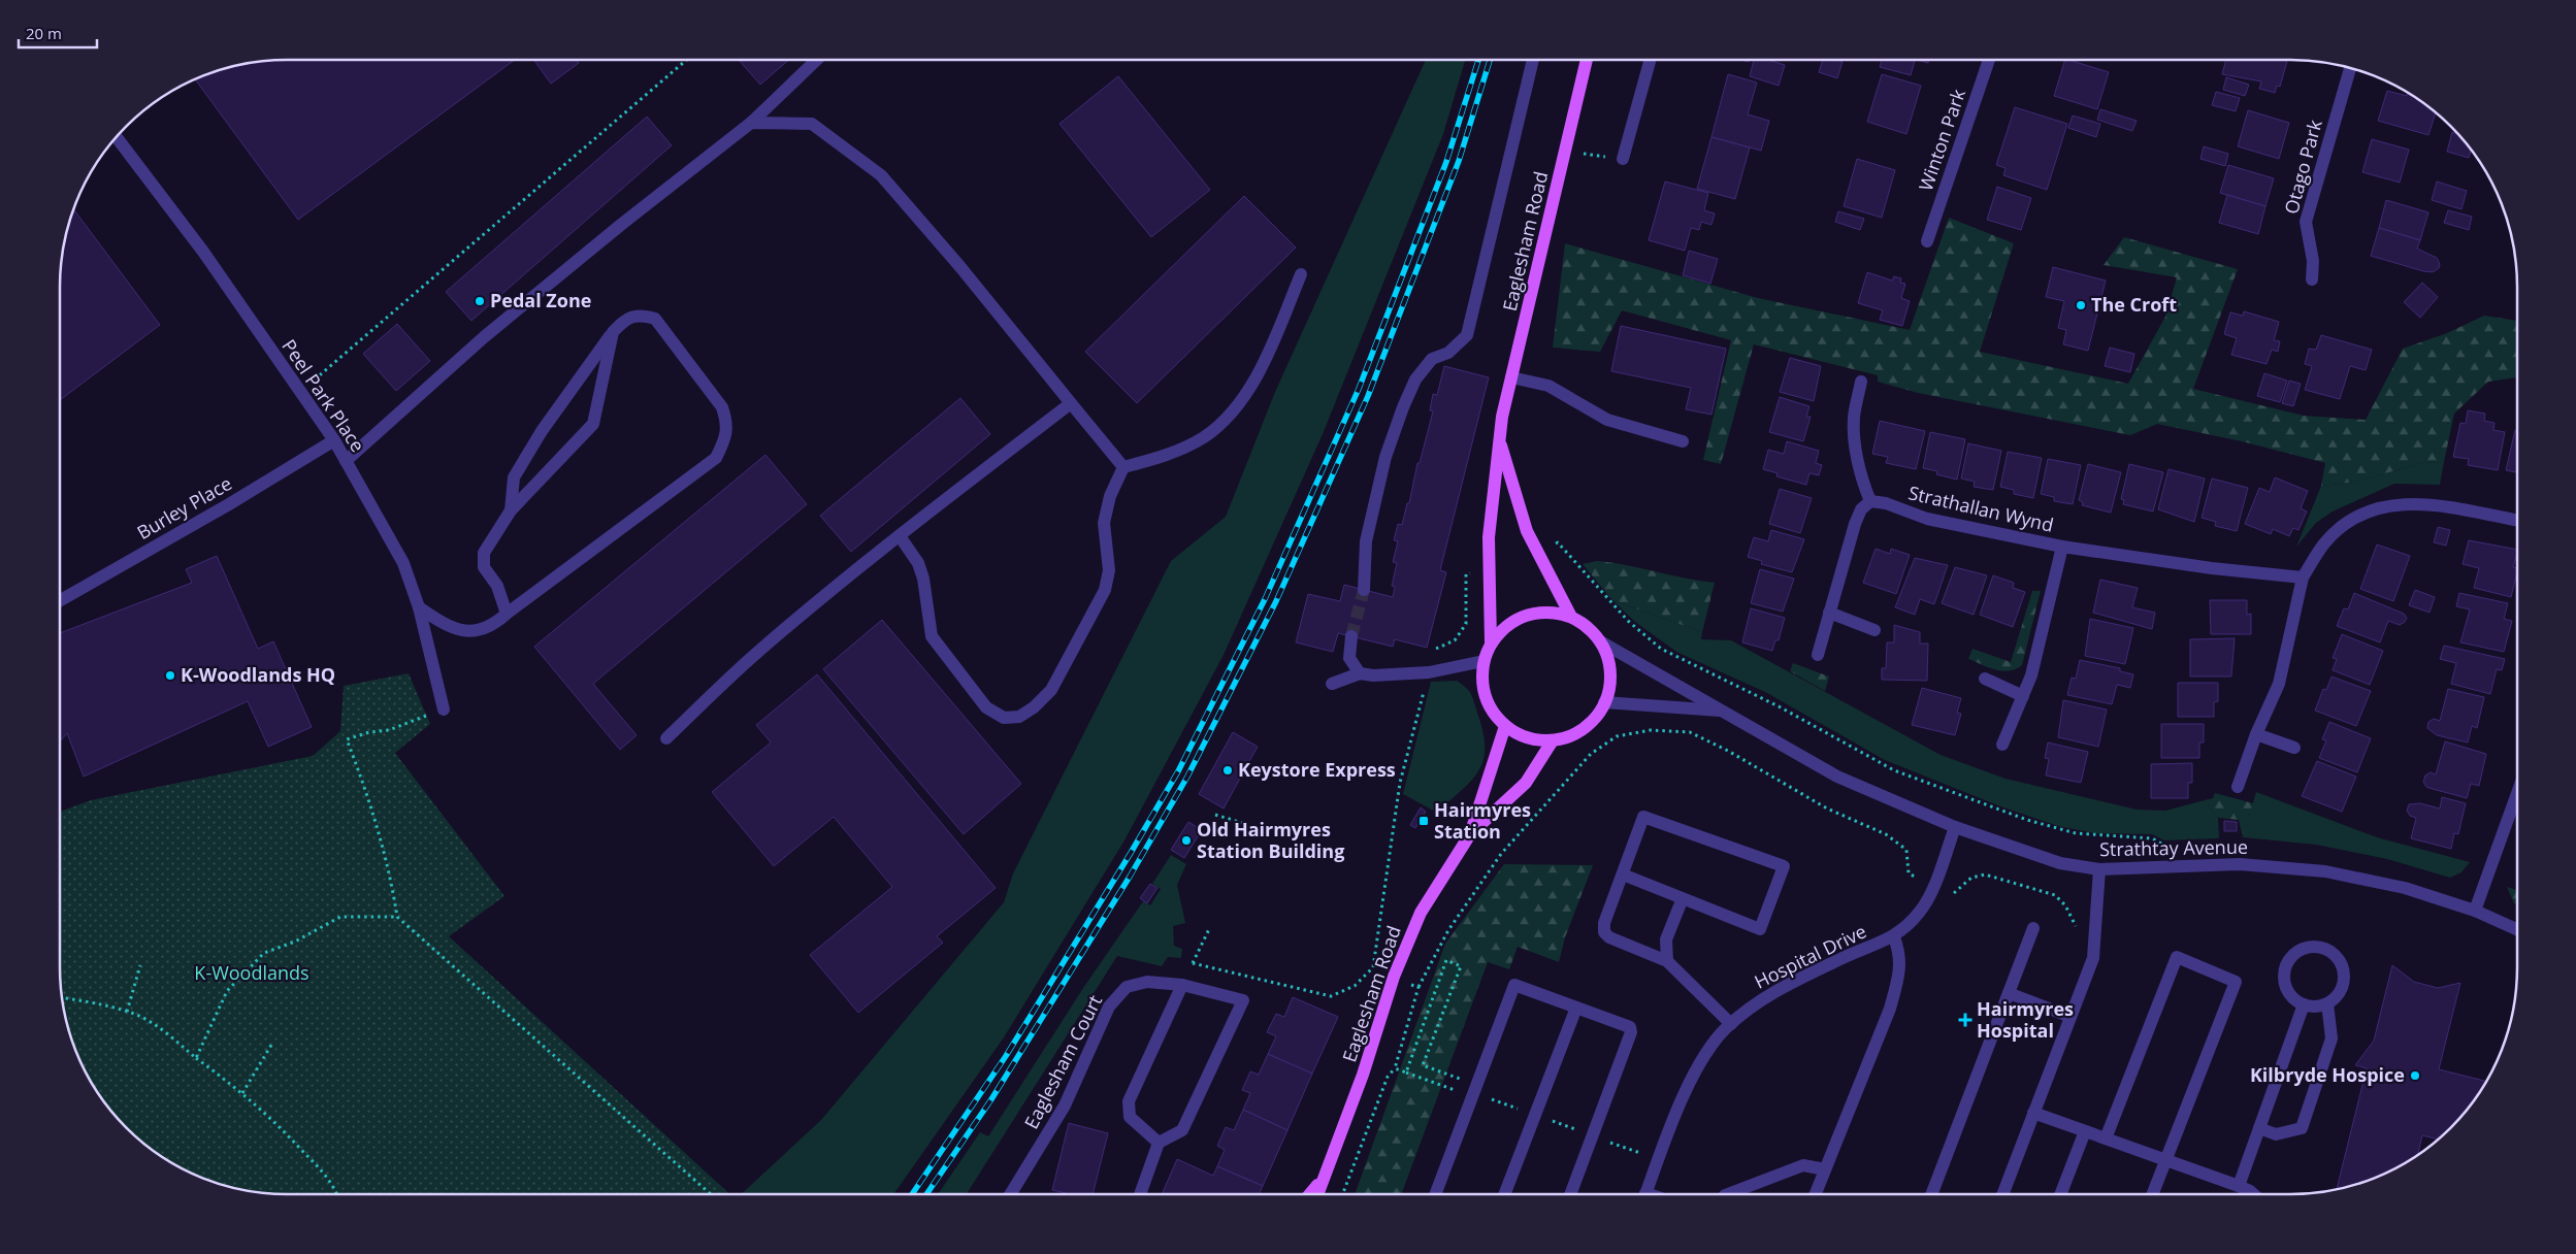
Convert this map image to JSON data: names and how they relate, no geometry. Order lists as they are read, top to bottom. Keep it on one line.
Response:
{"streets":{"main road":["Eaglesham Road"],"street":["Winton Park","Otago Park","Peel Park Place","Burley Place","Strathallan Wynd","Strathtay Avenue","Hospital Drive","Eaglesham Court"]},"crossings":[["Eaglesham Road","Strathtay Avenue"],["Peel Park Place","Burley Place"],["Strathtay Avenue","Hospital Drive"]],"parks":["K-Woodlands"],"places":{"other":["Pedal Zone","The Croft","K-Woodlands HQ","Keystore Express","Old Hairmyres Station Building","Kilbryde Hospice"],"transit":["Hairmyres Station"],"health":["Hairmyres Hospital"]},"scale_bar":"20 m"}
